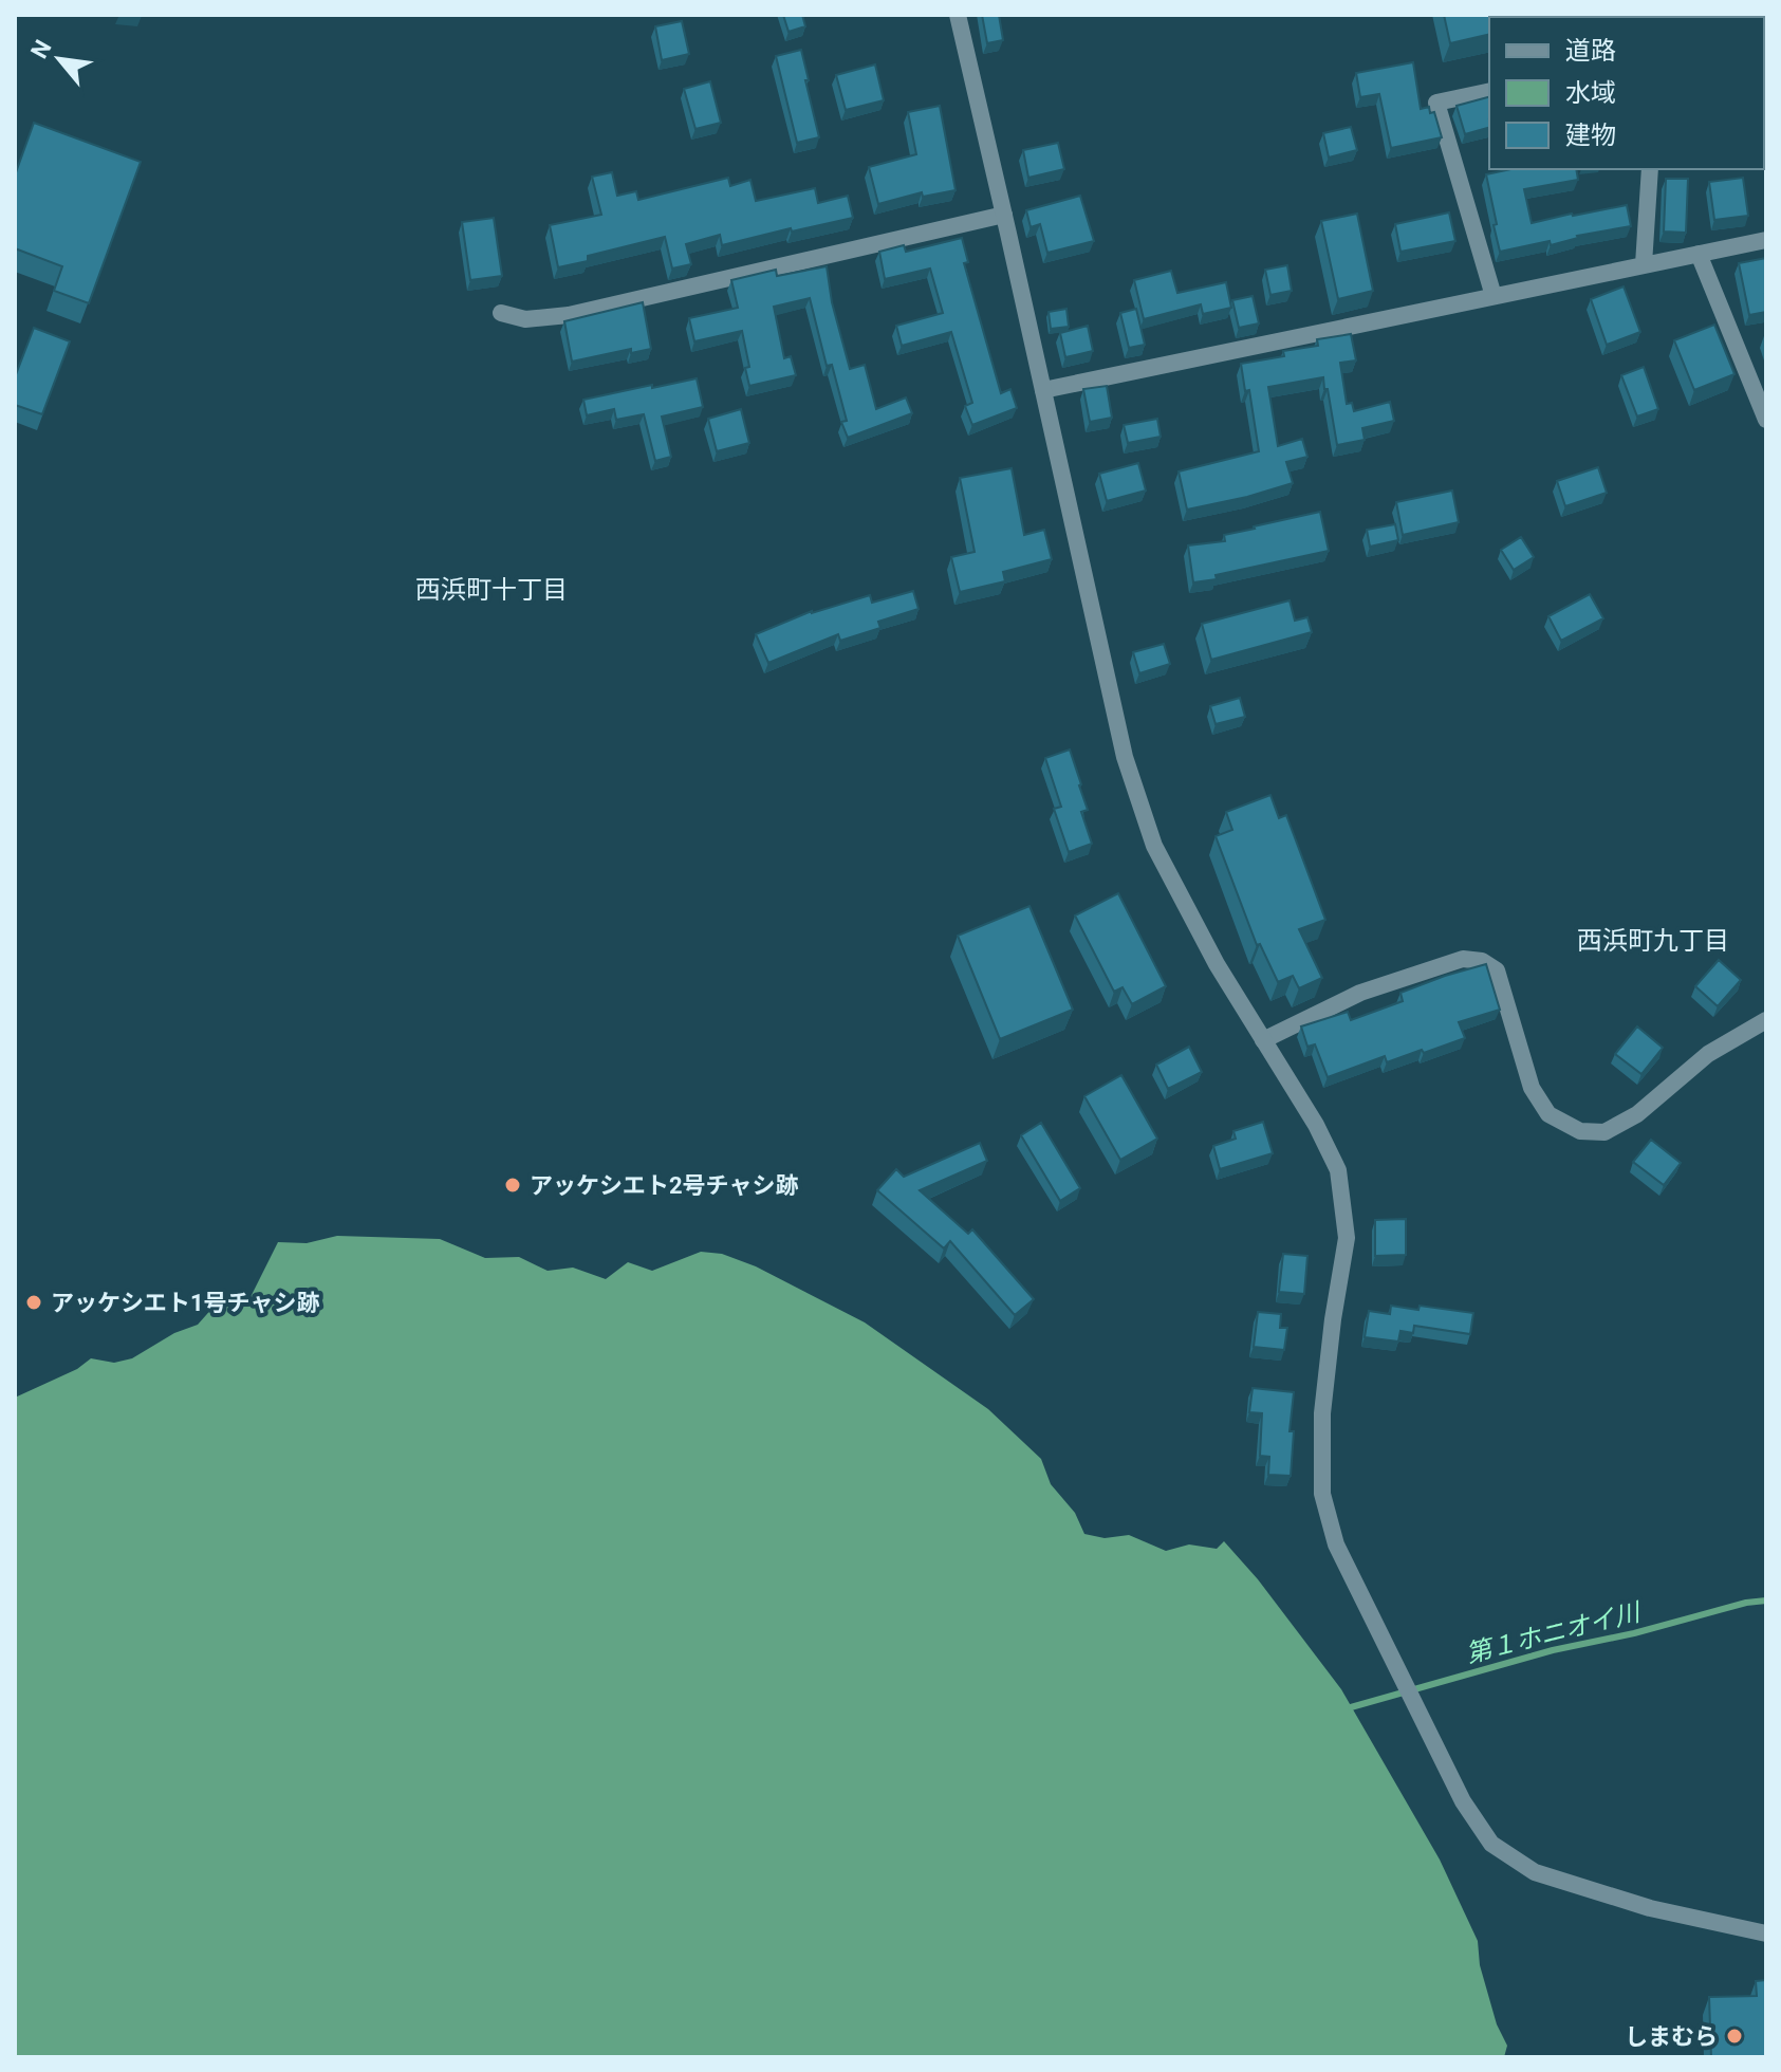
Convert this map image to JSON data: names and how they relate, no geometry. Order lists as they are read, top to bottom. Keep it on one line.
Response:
{"districts":["西浜町十丁目","西浜町九丁目"],"water":["第１ホニオイ川"],"places":["アッケシエト2号チャシ跡","アッケシエト1号チャシ跡","しまむら"],"legend":["道路","水域","建物"],"north":"top left"}
